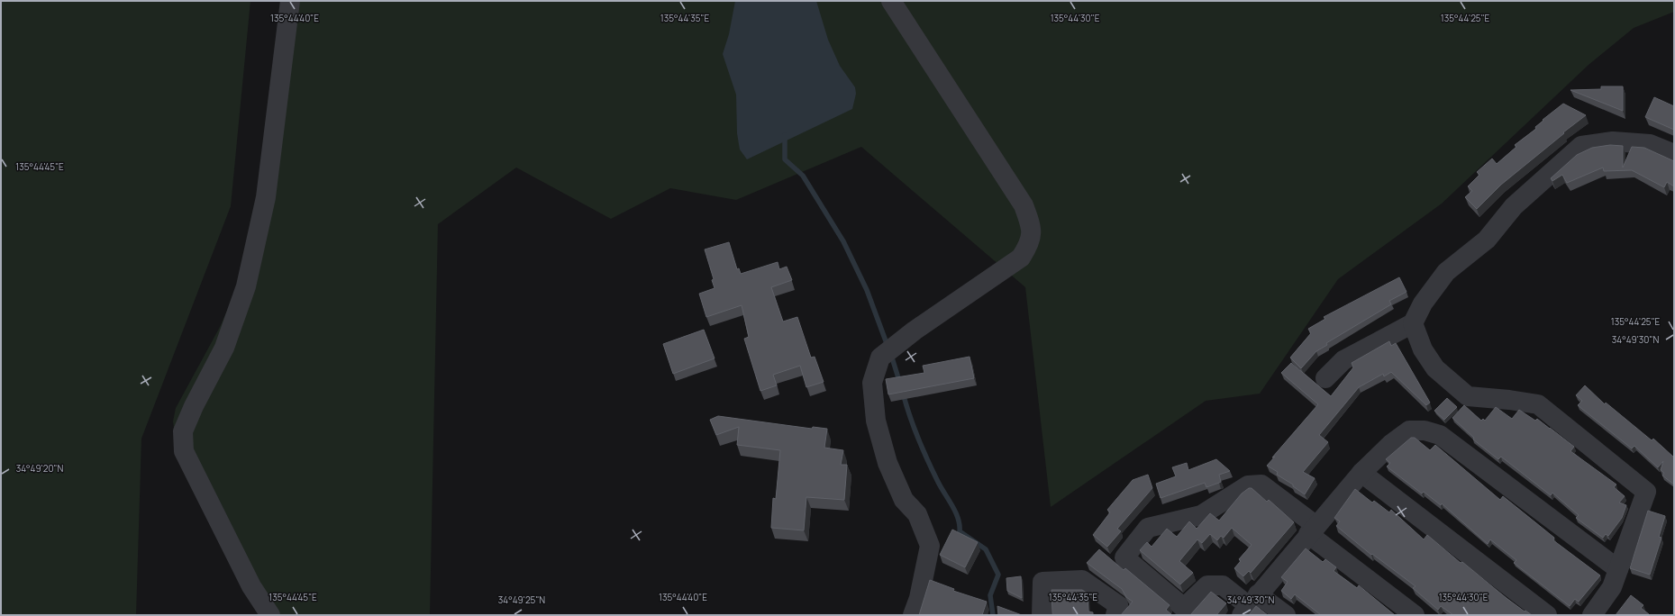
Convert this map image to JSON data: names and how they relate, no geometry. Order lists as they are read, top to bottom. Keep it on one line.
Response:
{"coordinates":["135°44'40\"E","135°44'35\"E","135°44'30\"E","135°44'25\"E","135°44'45\"E","34°49'30\"N","34°49'20\"N","34°49'25\"N"]}
